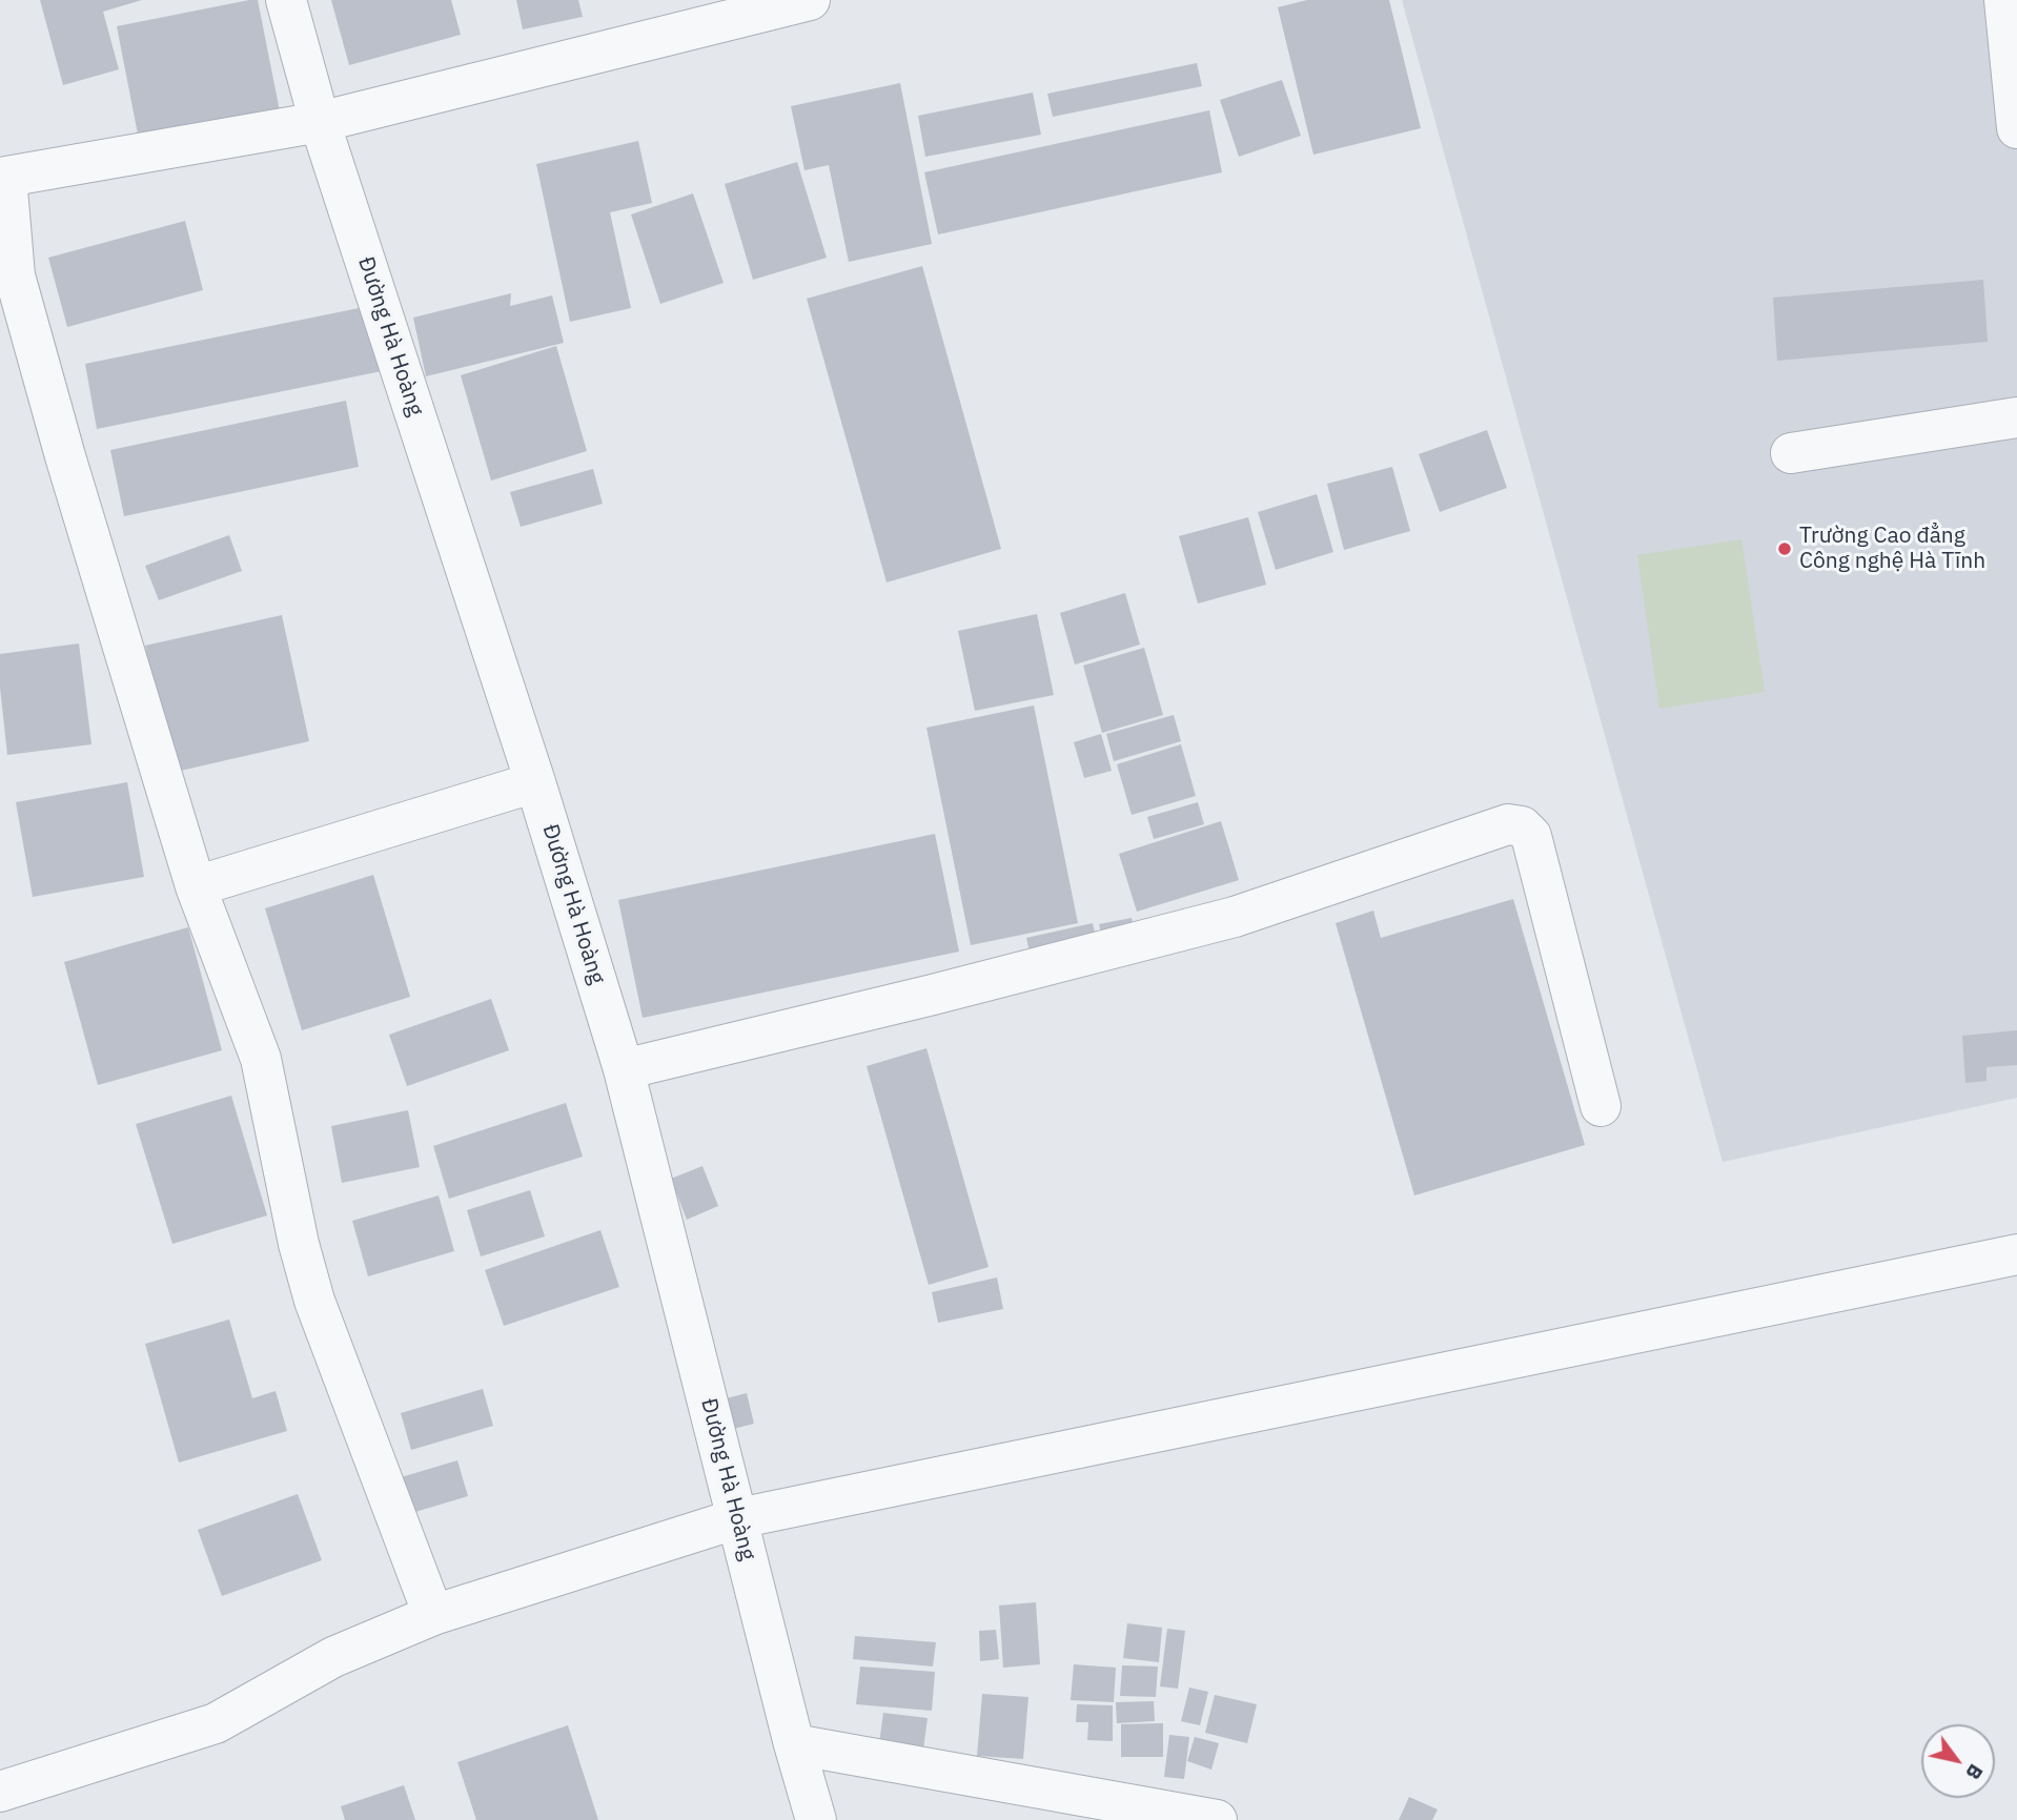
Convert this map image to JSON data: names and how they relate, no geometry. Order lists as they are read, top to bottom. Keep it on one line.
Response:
{"streets":{"street":["Đường Hà Hoàng"]},"places":["Trường Cao đẳng Công nghệ Hà Tĩnh"],"north":"bottom right"}
